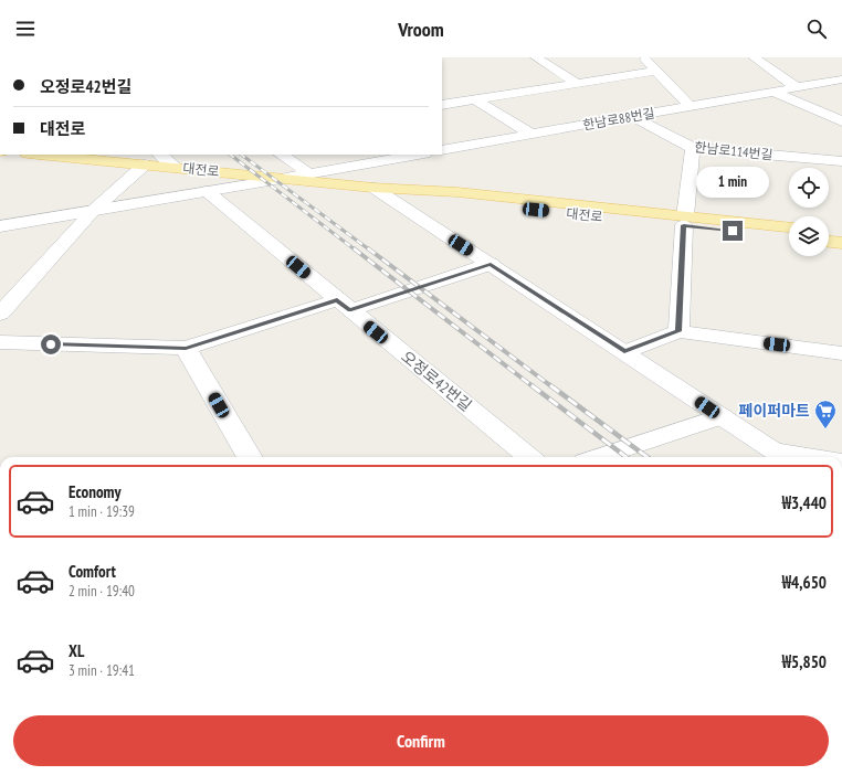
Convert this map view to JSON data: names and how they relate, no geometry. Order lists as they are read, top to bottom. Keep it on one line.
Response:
{"streets":{"main road":["대전로"],"street":["한남로88번길","한남로114번길","오정로42번길"]},"crossings":[["한남로88번길","한남로114번길"]],"places":{"supermarket":["페이퍼마트"]},"page":{"header":"Vroom","banner":["오정로42번길","대전로"],"bubble":"1 min","list":[{"name":"Economy","note":"1 min · 19:39","value":"₩3,440"},{"name":"Comfort","note":"2 min · 19:40","value":"₩4,650"},{"name":"XL","note":"3 min · 19:41","value":"₩5,850"}],"buttons":"Confirm"}}
